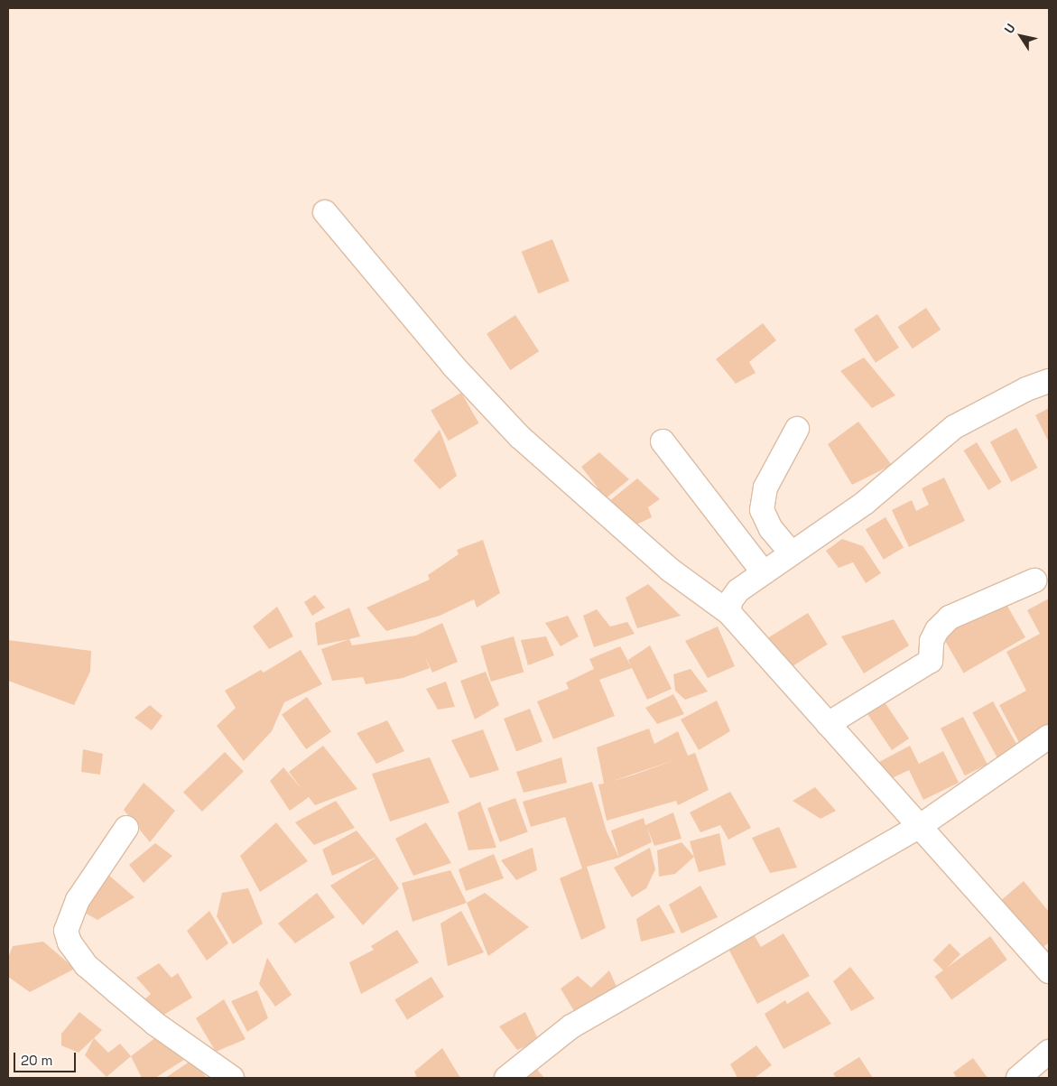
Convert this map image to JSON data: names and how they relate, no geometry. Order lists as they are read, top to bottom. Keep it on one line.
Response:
{"scale_bar":"20 m","north":"top left"}
